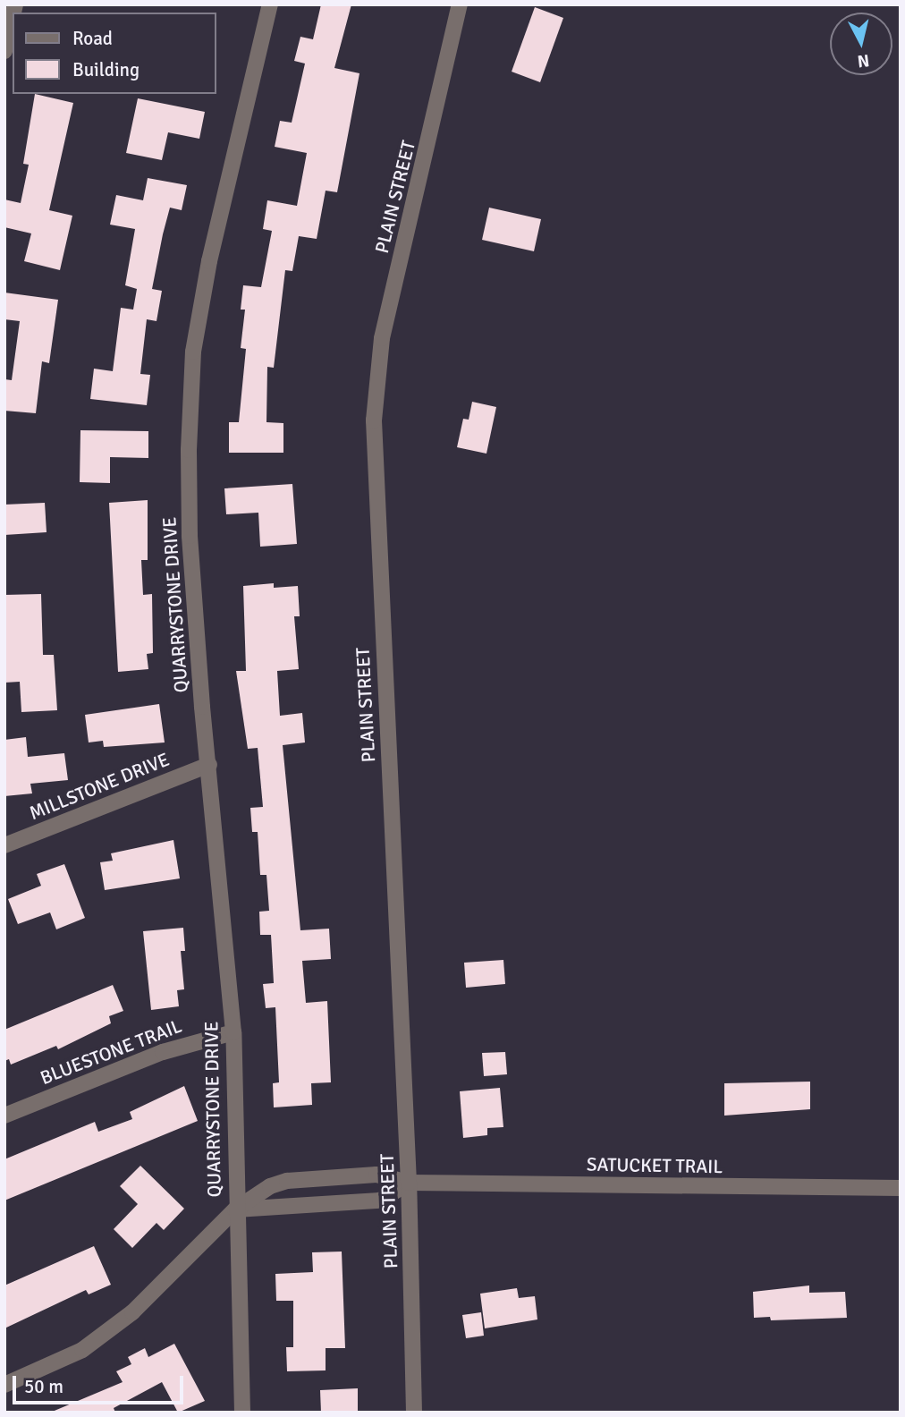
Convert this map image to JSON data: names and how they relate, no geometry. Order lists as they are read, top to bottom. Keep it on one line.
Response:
{"streets":{"street":["PLAIN STREET","QUARRYSTONE DRIVE","MILLSTONE DRIVE","BLUESTONE TRAIL","SATUCKET TRAIL"]},"crossings":[["PLAIN STREET","SATUCKET TRAIL"],["QUARRYSTONE DRIVE","MILLSTONE DRIVE"],["QUARRYSTONE DRIVE","BLUESTONE TRAIL"],["QUARRYSTONE DRIVE","SATUCKET TRAIL"]],"legend":["Road","Building"],"scale_bar":"50 m","north":"bottom"}
